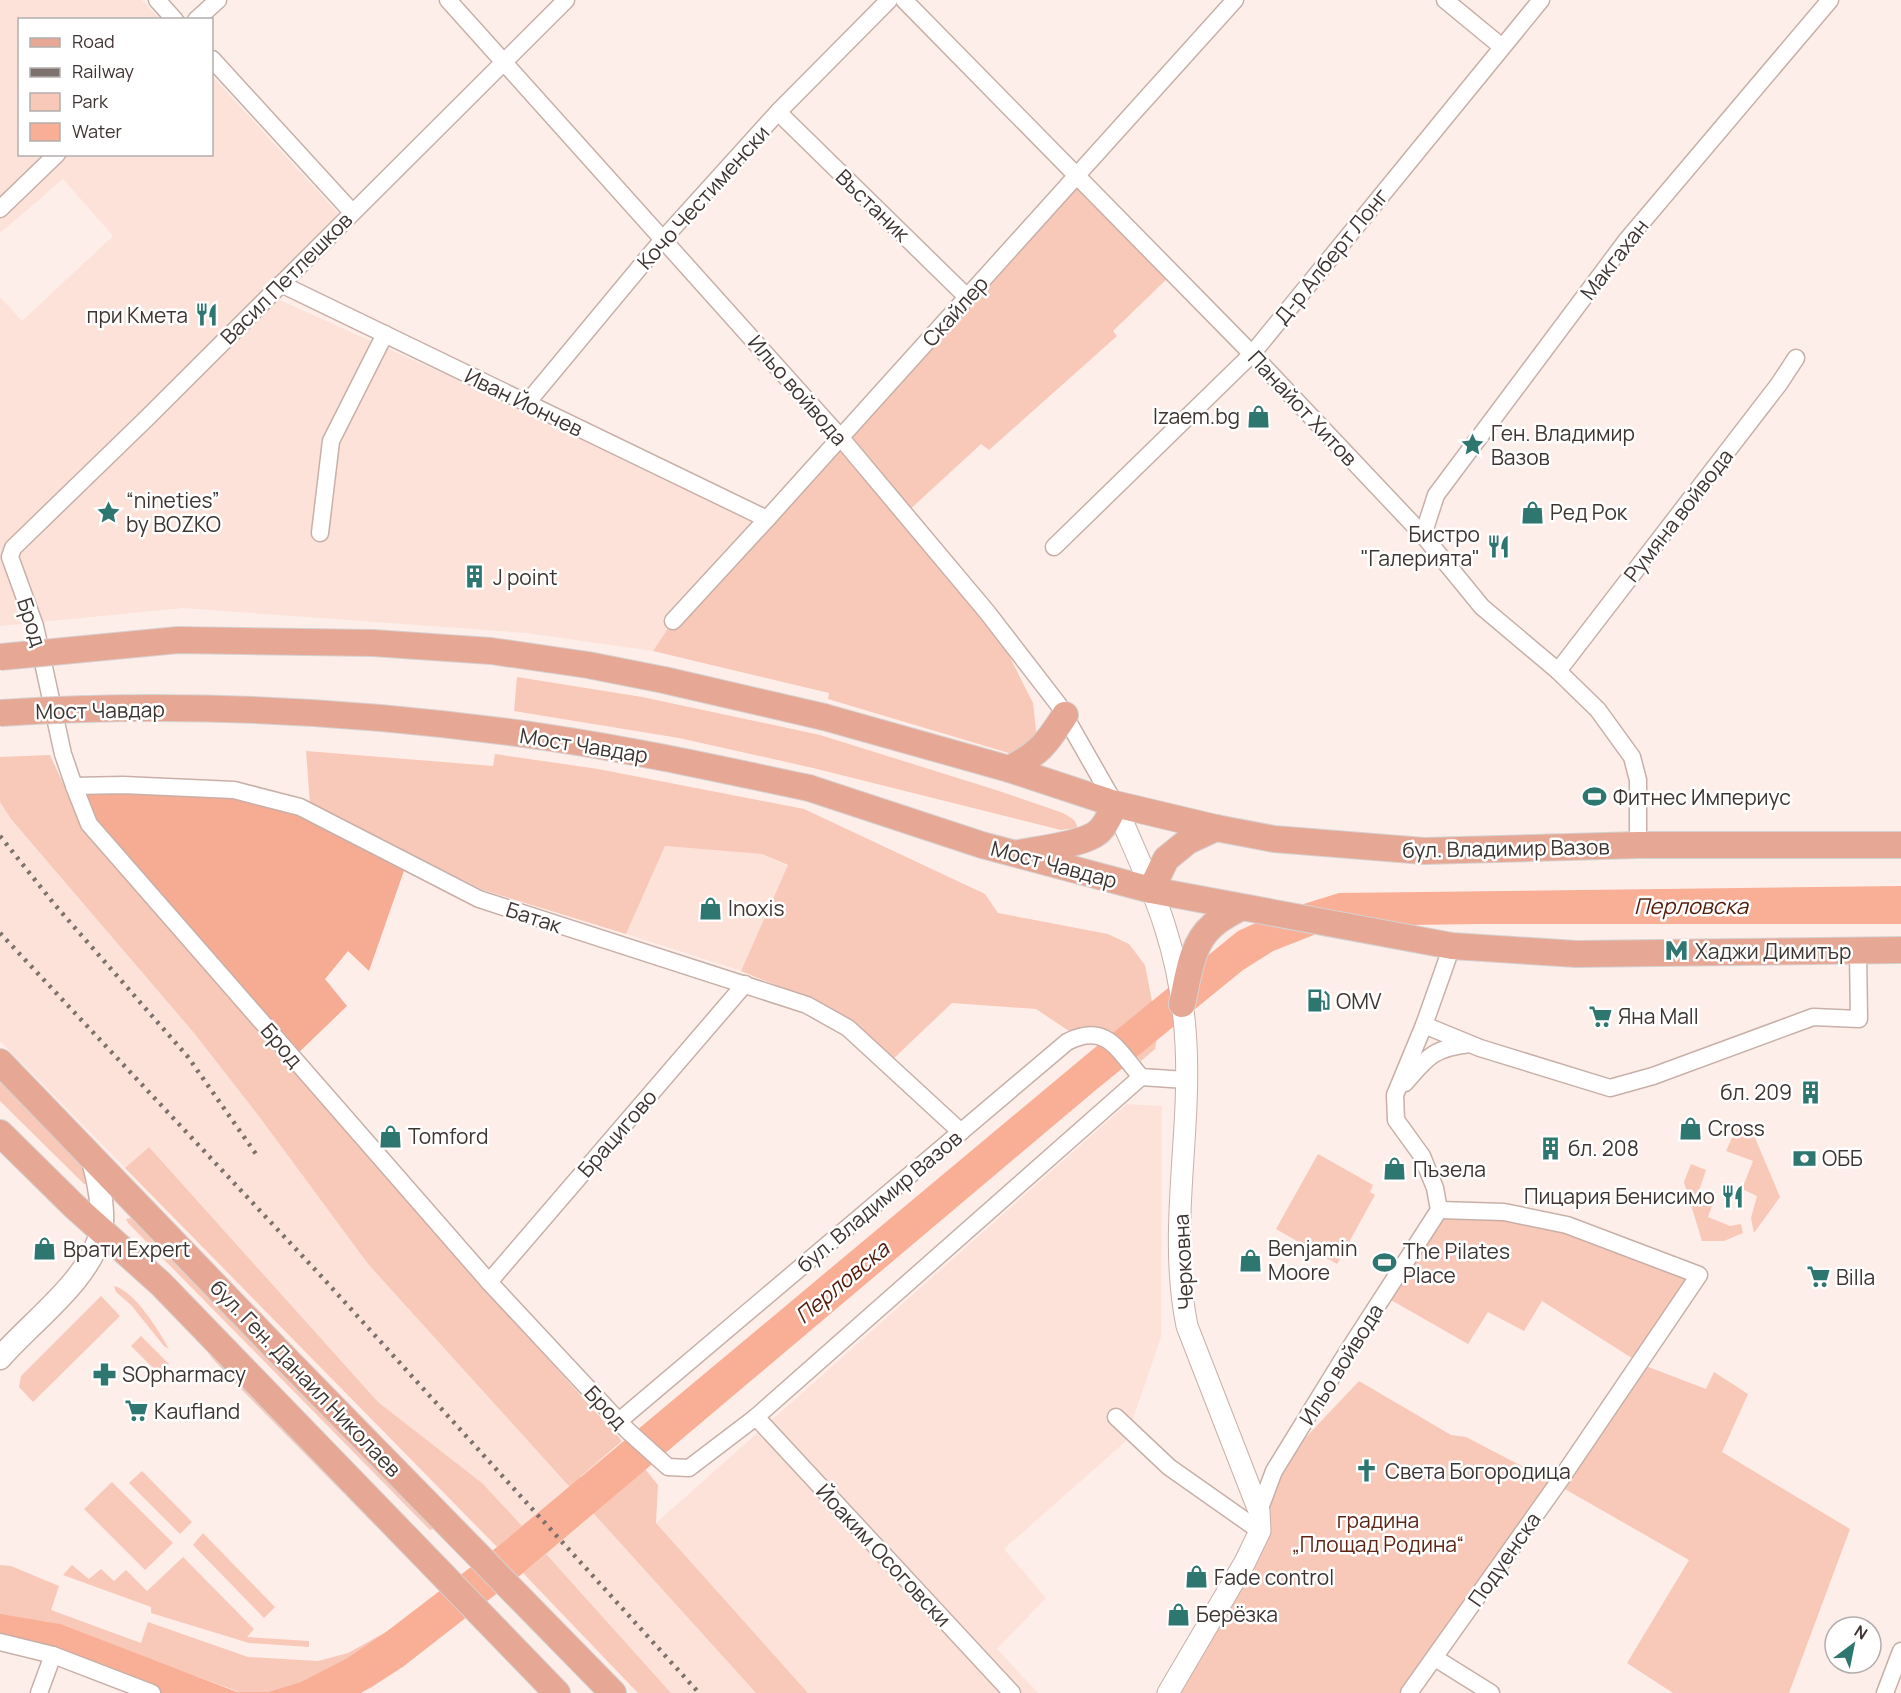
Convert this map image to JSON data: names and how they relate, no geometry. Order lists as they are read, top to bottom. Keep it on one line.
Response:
{"streets":{"main road":["Мост Чавдар","бул. Владимир Вазов","бул. Ген. Данаил Николаев"],"street":["Кочо Честименски","Въстаник","Д-р Алберт Лонг","Макгахан","Васил Петлешков","Скайлер","Ильо войвода","Иван Йончев","Панайот Хитов","Румяна войвода","Брод","Батак","Брацигово","Черковна","Йоаким Осоговски","Подуенска"]},"crossings":[["Кочо Честименски","Въстаник"],["Кочо Честименски","Ильо войвода"],["Кочо Честименски","Иван Йончев"],["Въстаник","Скайлер"],["Д-р Алберт Лонг","Панайот Хитов"],["Макгахан","Панайот Хитов"],["Васил Петлешков","Ильо войвода"],["Васил Петлешков","Иван Йончев"],["Васил Петлешков","Брод"],["Скайлер","Ильо войвода"],["Скайлер","Иван Йончев"],["Скайлер","Панайот Хитов"],["Ильо войвода","бул. Владимир Вазов"],["Ильо войвода","Черковна"],["Ильо войвода","Подуенска"],["Панайот Хитов","Румяна войвода"],["Панайот Хитов","бул. Владимир Вазов"],["Брод","бул. Владимир Вазов"],["Брод","Батак"],["Брод","Брацигово"],["Брод","Йоаким Осоговски"],["Мост Чавдар","Черковна"],["бул. Владимир Вазов","Батак"],["бул. Владимир Вазов","Черковна"],["Батак","Брацигово"]],"water":["Перловска"],"parks":["градина „Площад Родина“"],"places":{"restaurant":["при Кмета","Бистро \"Галерията\"","Пицария Бенисимо"],"shop":["Izaem.bg","Ред Рок","Inoxis","Cross","Tomford","Пъзела","Врати Expert","Benjamin Moore","Fade control","Берёзка"],"place":["Ген. Владимир Вазов","“nineties” by BOZKO"],"building":["J point","бл. 209","бл. 208"],"sports":["Фитнес Империус","The Pilates Place"],"metro station":["Хаджи Димитър"],"fuel station":["OMV"],"supermarket":["Яна Mall","Billa","Kaufland"],"bank":["ОББ"],"pharmacy":["SOpharmacy"],"church":["Света Богородица"]},"legend":["Road","Railway","Park","Water"],"north":"top right"}
